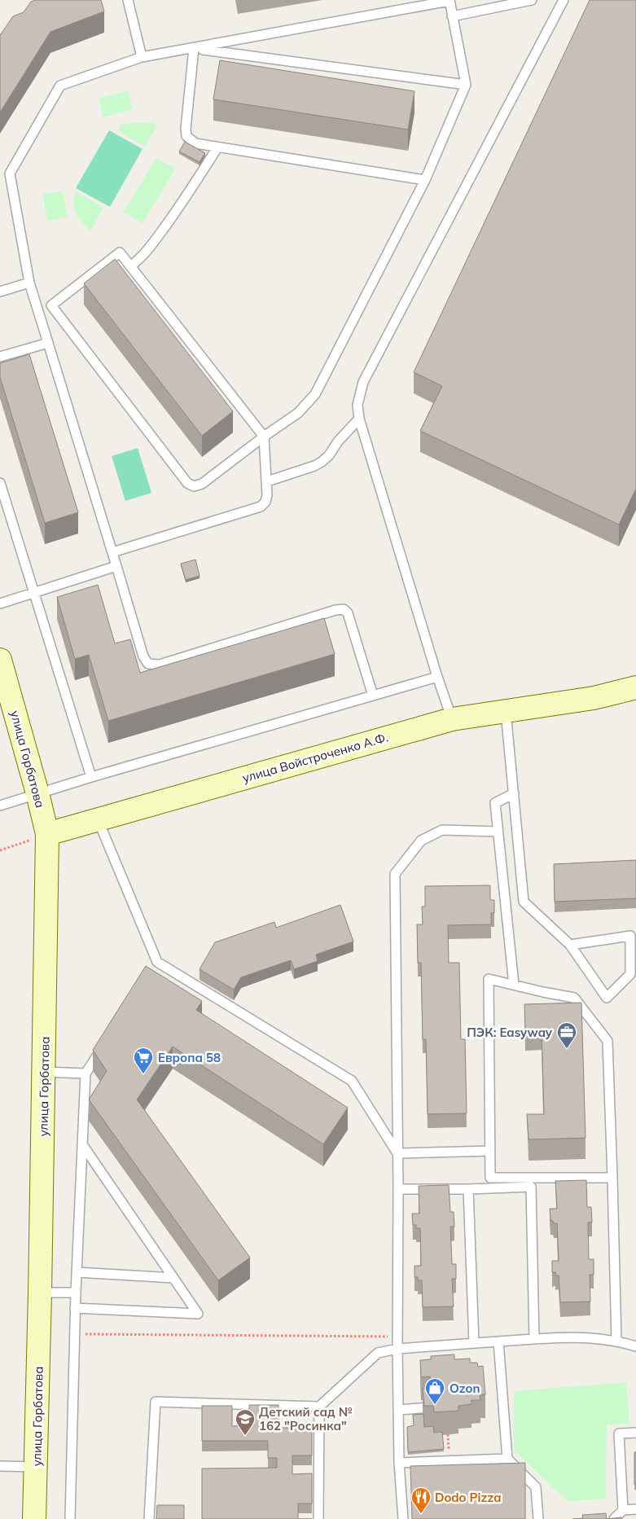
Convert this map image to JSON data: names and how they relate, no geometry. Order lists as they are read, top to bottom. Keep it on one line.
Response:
{"streets":{"main road":["улица Войстроченко А.Ф.","улица Горбатова"]},"crossings":[["улица Войстроченко А.Ф.","улица Горбатова"]],"places":{"office":["ПЭК: Easyway"],"supermarket":["Европа 58"],"shop":["Ozon"],"school or university":["Детский сад № 162 \"Росинка\""],"restaurant":["Dodo Pizza"]}}
